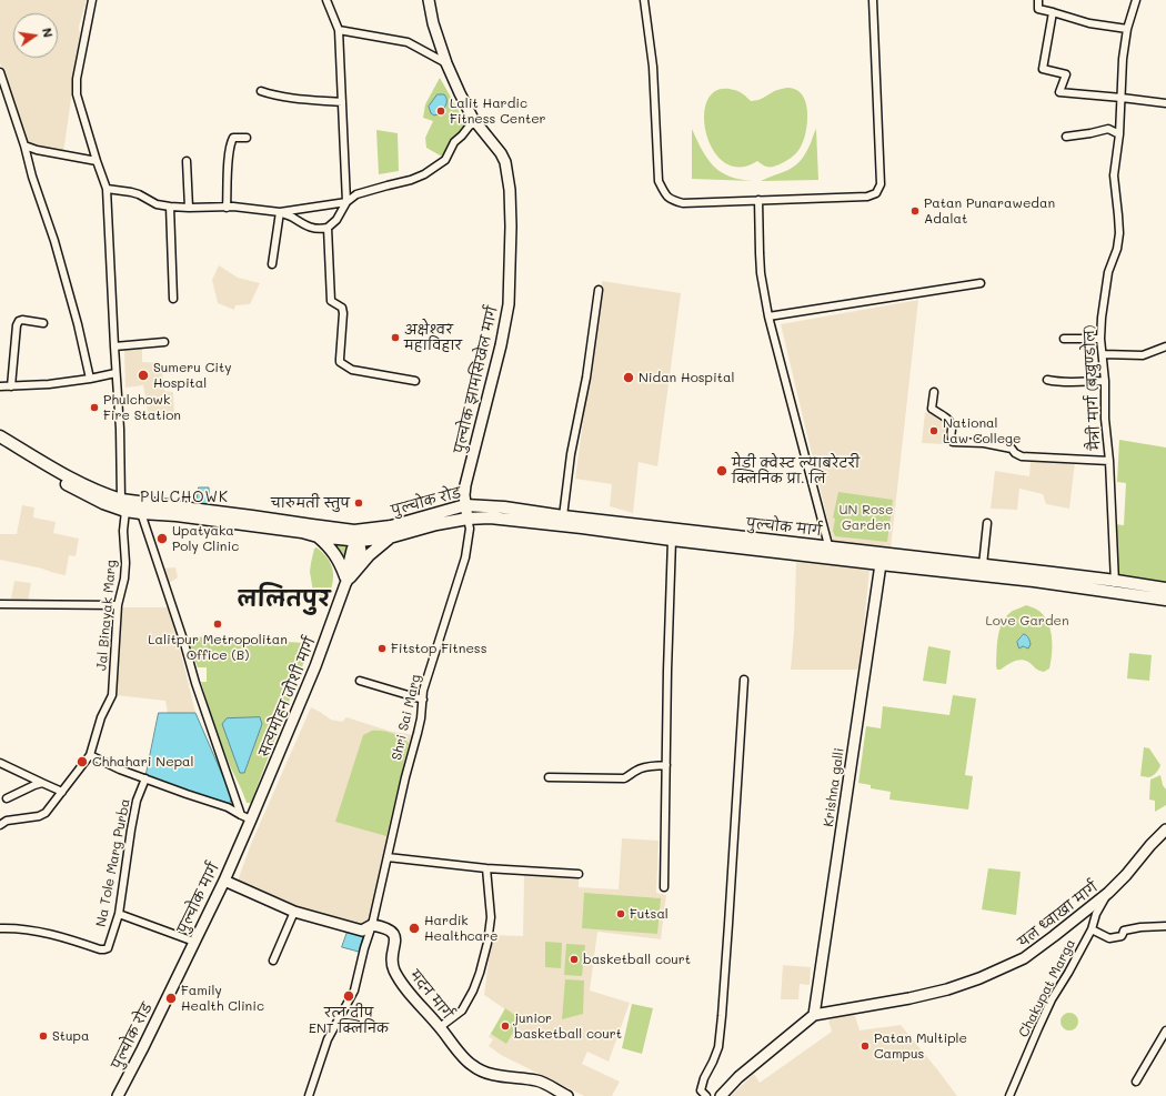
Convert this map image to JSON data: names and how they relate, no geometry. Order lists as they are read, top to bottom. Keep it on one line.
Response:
{"streets":{"main road":["पुल्चोक रोड","पुल्चोक मार्ग"],"street":["पुल्चोक झामसिखेल मार्ग","मैत्री मार्ग (बखुण्डोल)","Jal Binayak Marg","सत्यमोहन जोशी मार्ग","Shri Sai Marg","Krishna galli","Na Tole Marg Purba","यल ध्वाखा मार्ग","Chakupat Marga","मदन मार्ग"]},"crossings":[["पुल्चोक झामसिखेल मार्ग","पुल्चोक रोड"],["पुल्चोक झामसिखेल मार्ग","पुल्चोक मार्ग"],["पुल्चोक झामसिखेल मार्ग","Shri Sai Marg"],["मैत्री मार्ग (बखुण्डोल)","पुल्चोक मार्ग"],["पुल्चोक रोड","पुल्चोक मार्ग"],["पुल्चोक रोड","सत्यमोहन जोशी मार्ग"],["पुल्चोक मार्ग","सत्यमोहन जोशी मार्ग"],["पुल्चोक मार्ग","Shri Sai Marg"],["पुल्चोक मार्ग","Krishna galli"],["पुल्चोक मार्ग","मदन मार्ग"],["Shri Sai Marg","मदन मार्ग"],["Krishna galli","यल ध्वाखा मार्ग"],["यल ध्वाखा मार्ग","Chakupat Marga"]],"districts":["PULCHOWK","ललितपुर"],"parks":["UN Rose Garden","Love Garden"],"places":["Lalit Hardic Fitness Center","Patan Punarawedan Adalat","अक्षेश्वर महाविहार","Sumeru City Hospital","Nidan Hospital","Phulchowk Fire Station","National Law College","मेडी क्वेस्ट ल्याबरेटरी क्लिनिक प्रा. लि","चारुमती स्तुप","Upatyaka Poly Clinic","Lalitpur Metropolitan Office (B)","Fitstop Fitness","Chhahari Nepal","Futsal","Hardik Healthcare","basketball court","रत्न दीप ENT क्लिनिक","Family Health Clinic","junior basketball court","Stupa","Patan Multiple Campus"],"north":"right"}
